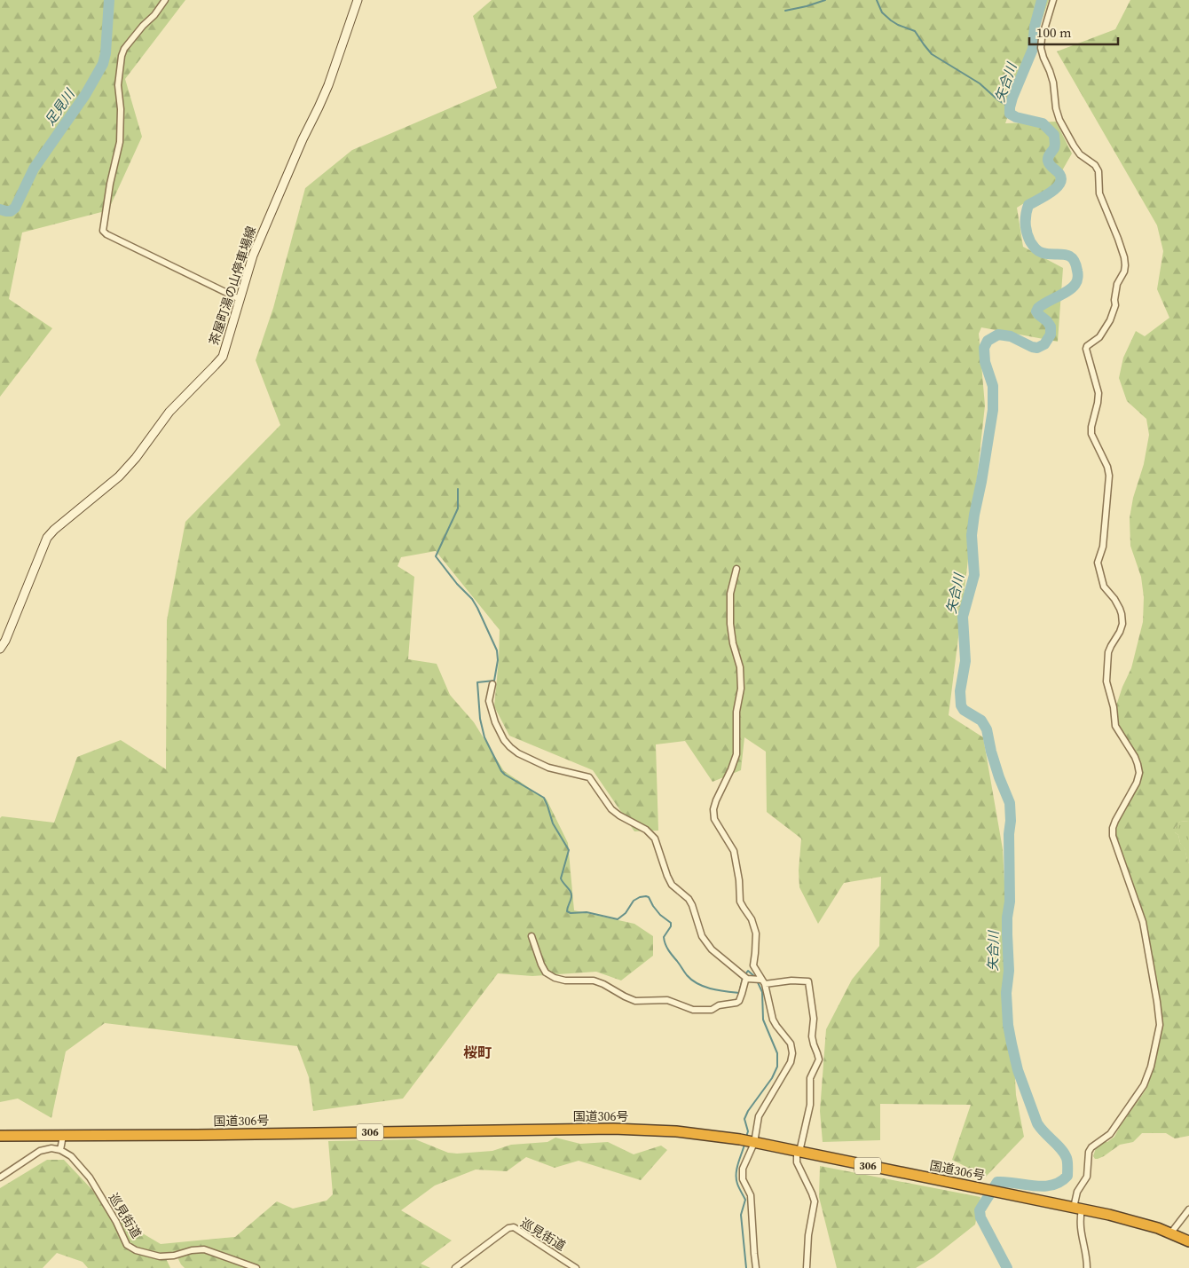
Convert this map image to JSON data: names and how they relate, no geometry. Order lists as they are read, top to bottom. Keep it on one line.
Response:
{"streets":{"highway":["国道306号","306"],"main road":["茶屋町湯の山停車場線"],"street":["巡見街道"]},"districts":["桜町"],"water":["矢合川","足見川"],"scale_bar":"100 m"}
